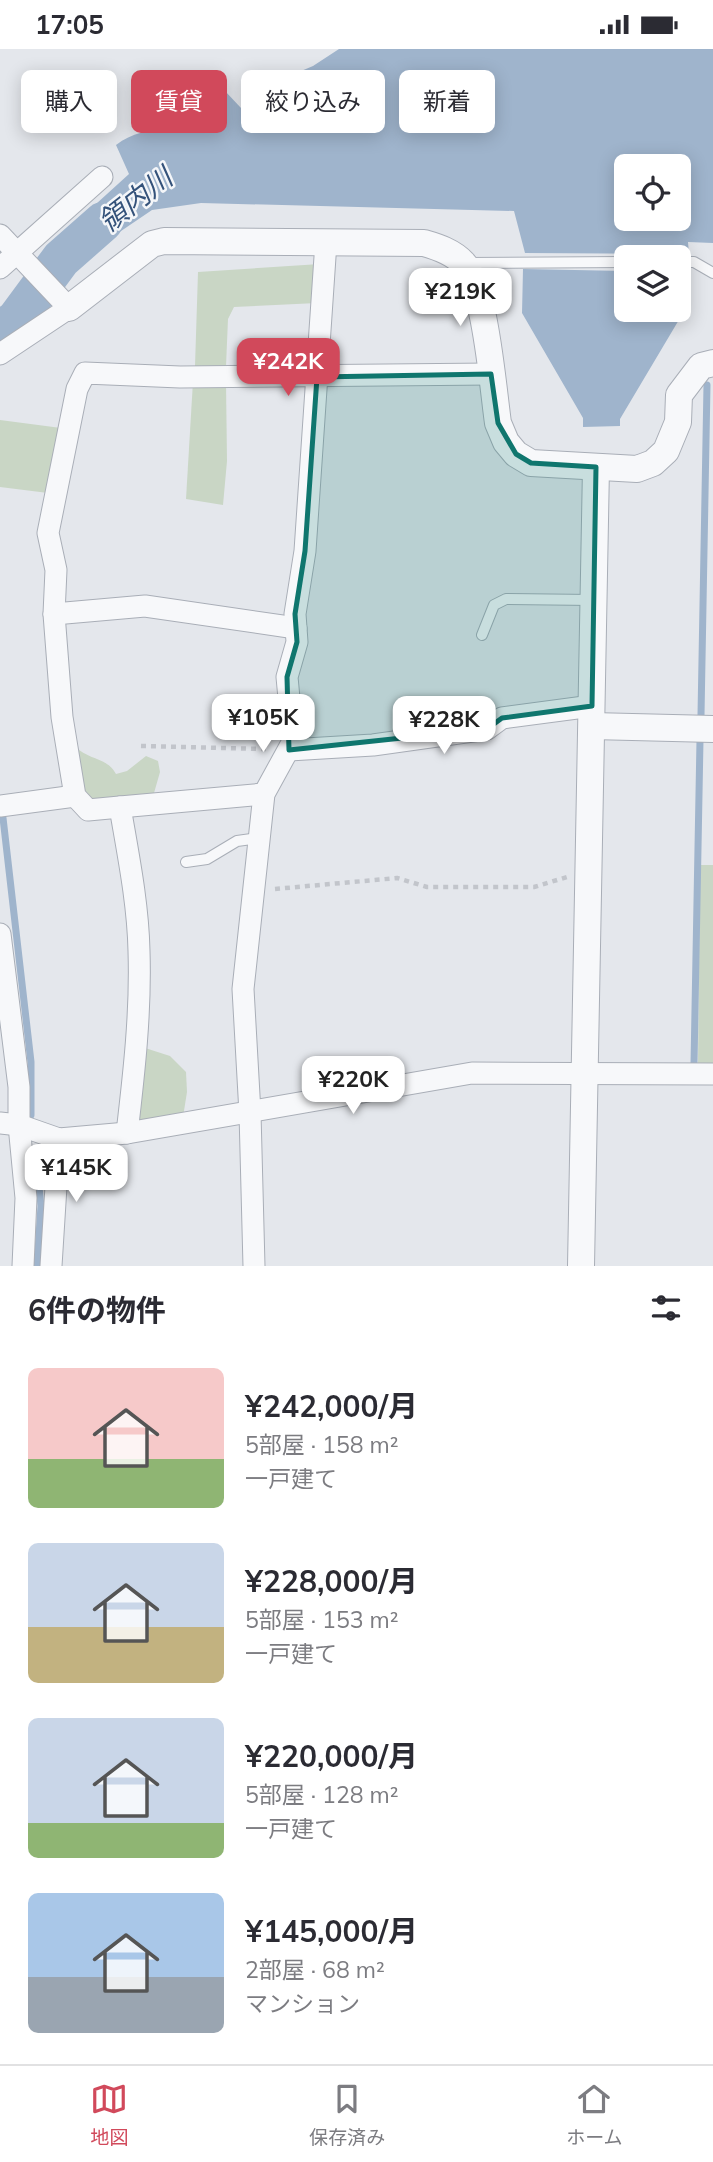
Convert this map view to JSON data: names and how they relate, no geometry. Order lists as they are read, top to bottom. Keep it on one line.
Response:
{"water":["領内川"],"page":{"status":"17:05","chip":["購入","賃貸","絞り込み","新着"],"price":["¥219K","¥242K","¥105K","¥228K","¥220K","¥145K"],"heading":"6件の物件","list":[{"name":"¥242,000/月","note":"5部屋 · 158 m² · 一戸建て"},{"name":"¥228,000/月","note":"5部屋 · 153 m² · 一戸建て"},{"name":"¥220,000/月","note":"5部屋 · 128 m² · 一戸建て"},{"name":"¥145,000/月","note":"2部屋 · 68 m² · マンション"}],"tabs":["地図","保存済み","ホーム"]}}
